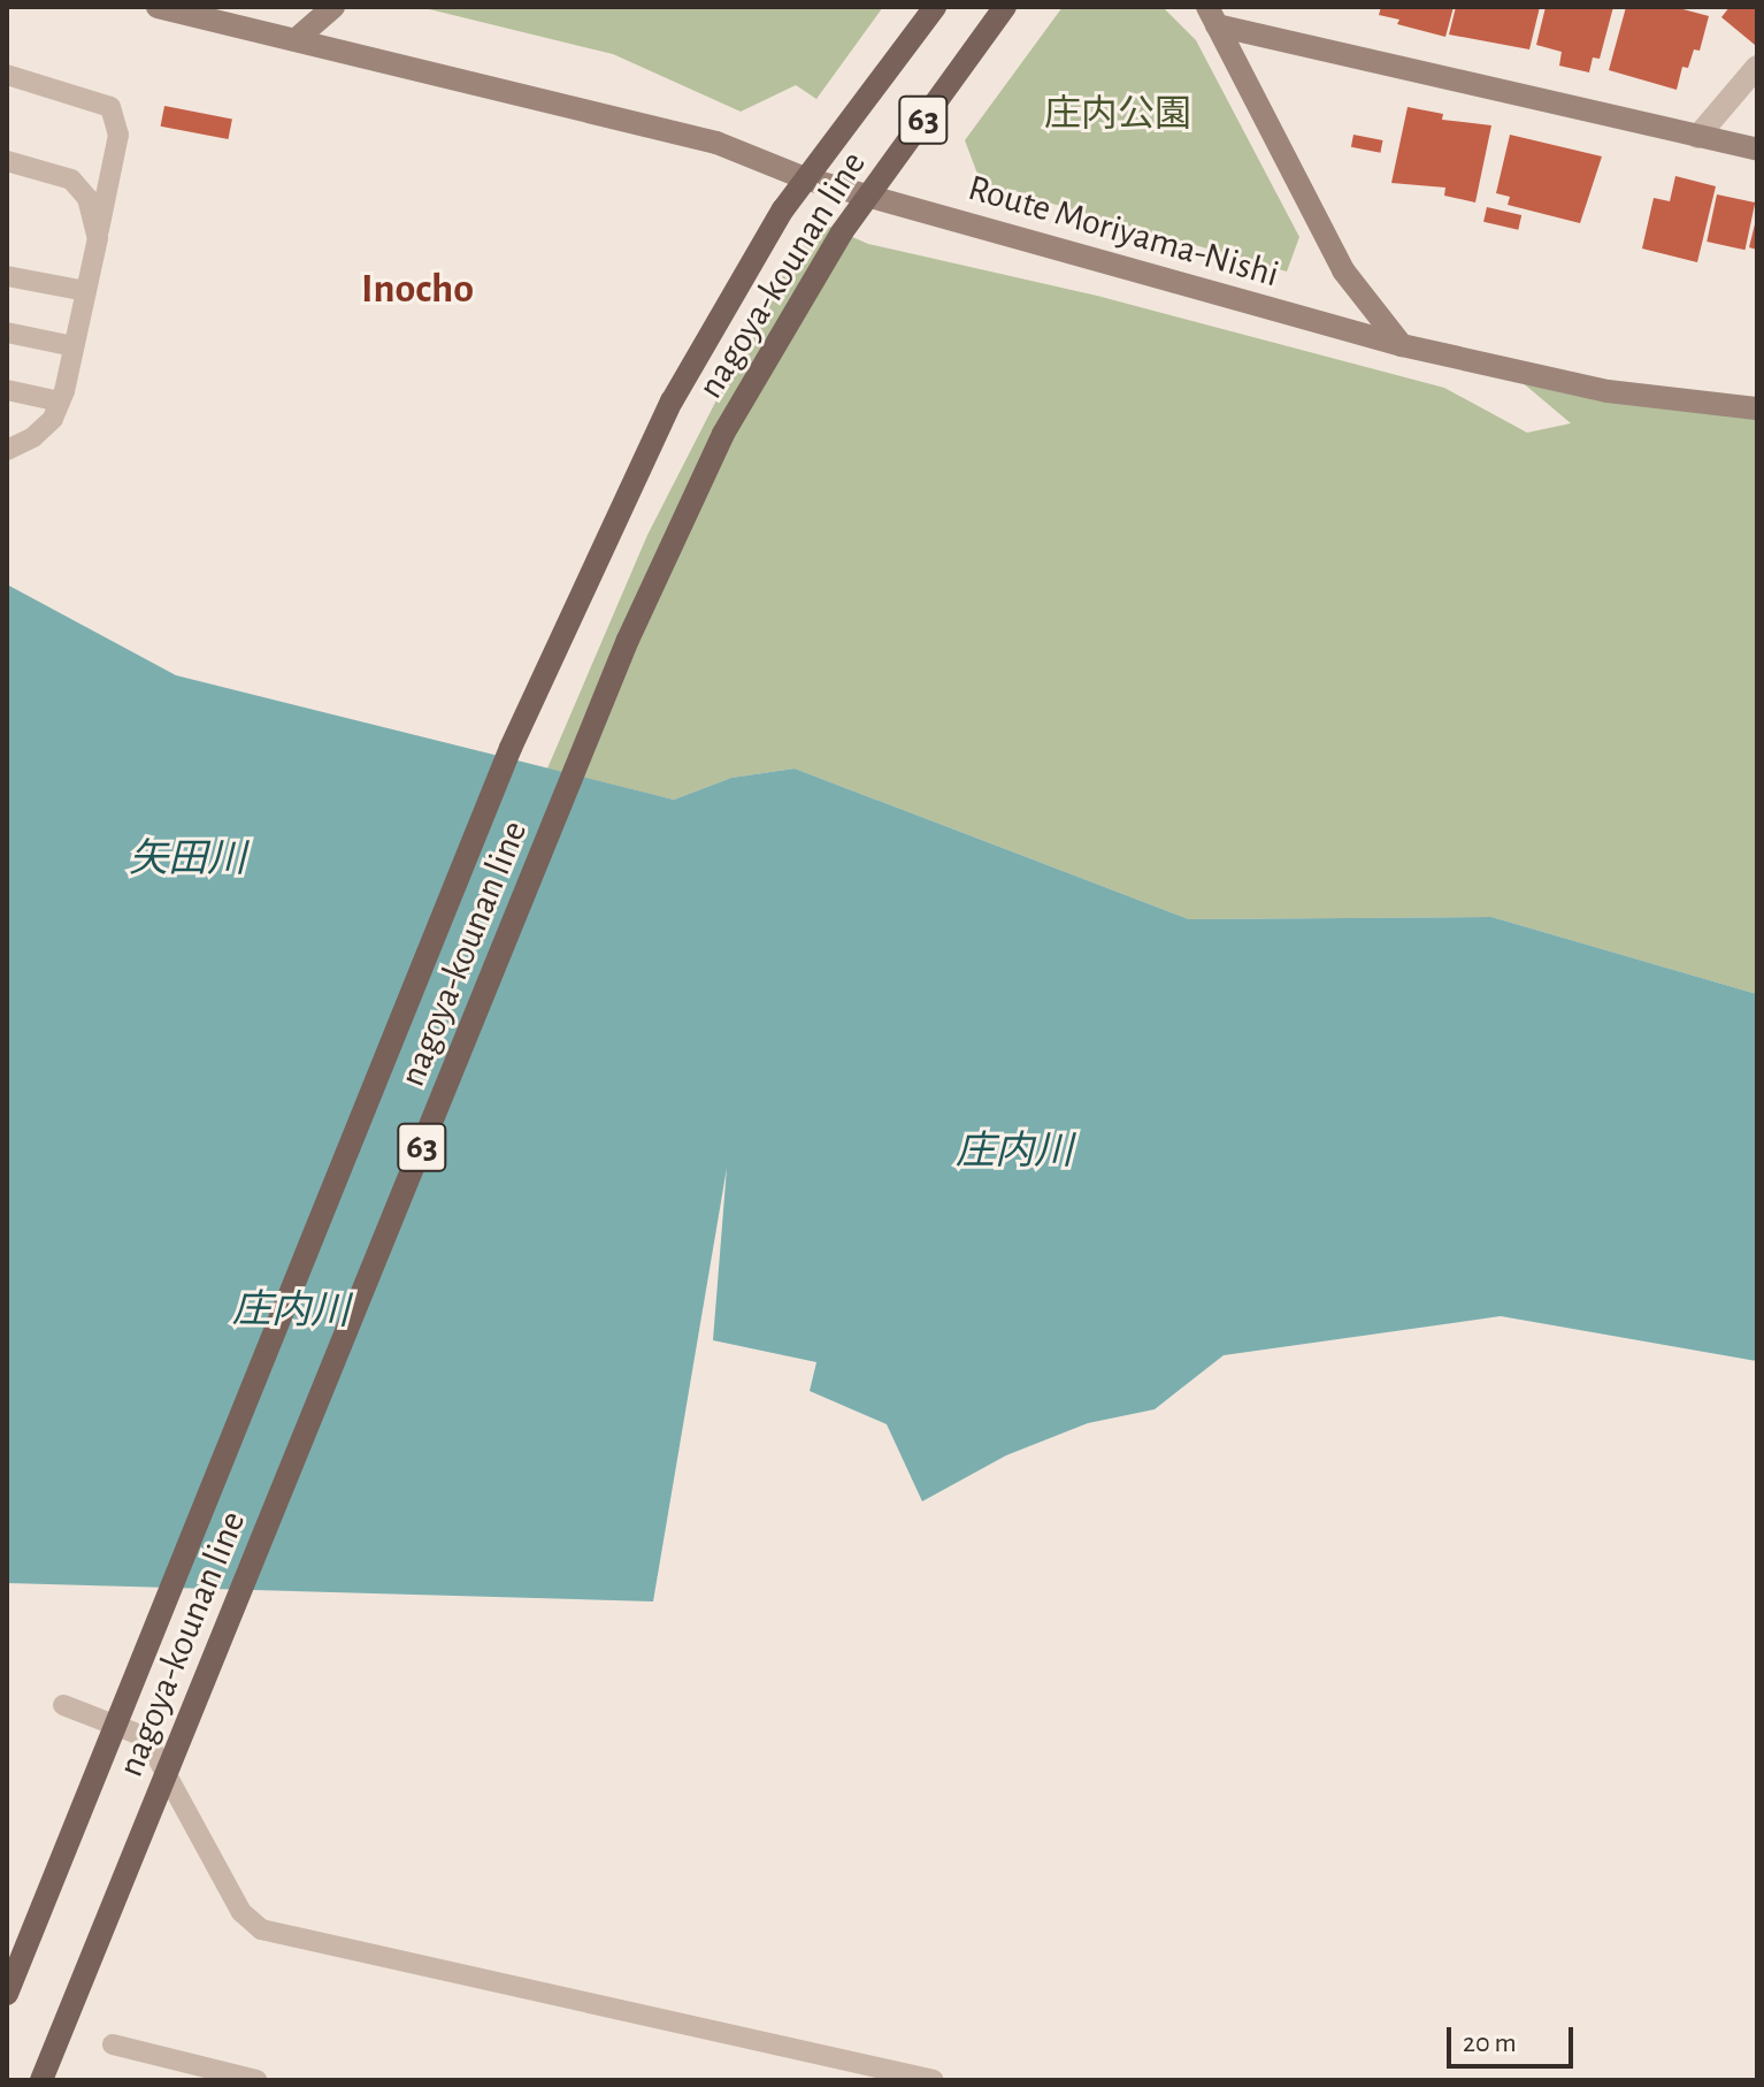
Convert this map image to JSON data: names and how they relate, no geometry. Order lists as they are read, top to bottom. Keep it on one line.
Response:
{"streets":{"main road":["63","Route Moriyama-Nishi","nagoya-kounan line"]},"crossings":[["Route Moriyama-Nishi","nagoya-kounan line"]],"districts":["Inocho"],"water":["矢田川","庄内川"],"parks":["庄内公園"],"scale_bar":"20 m"}
